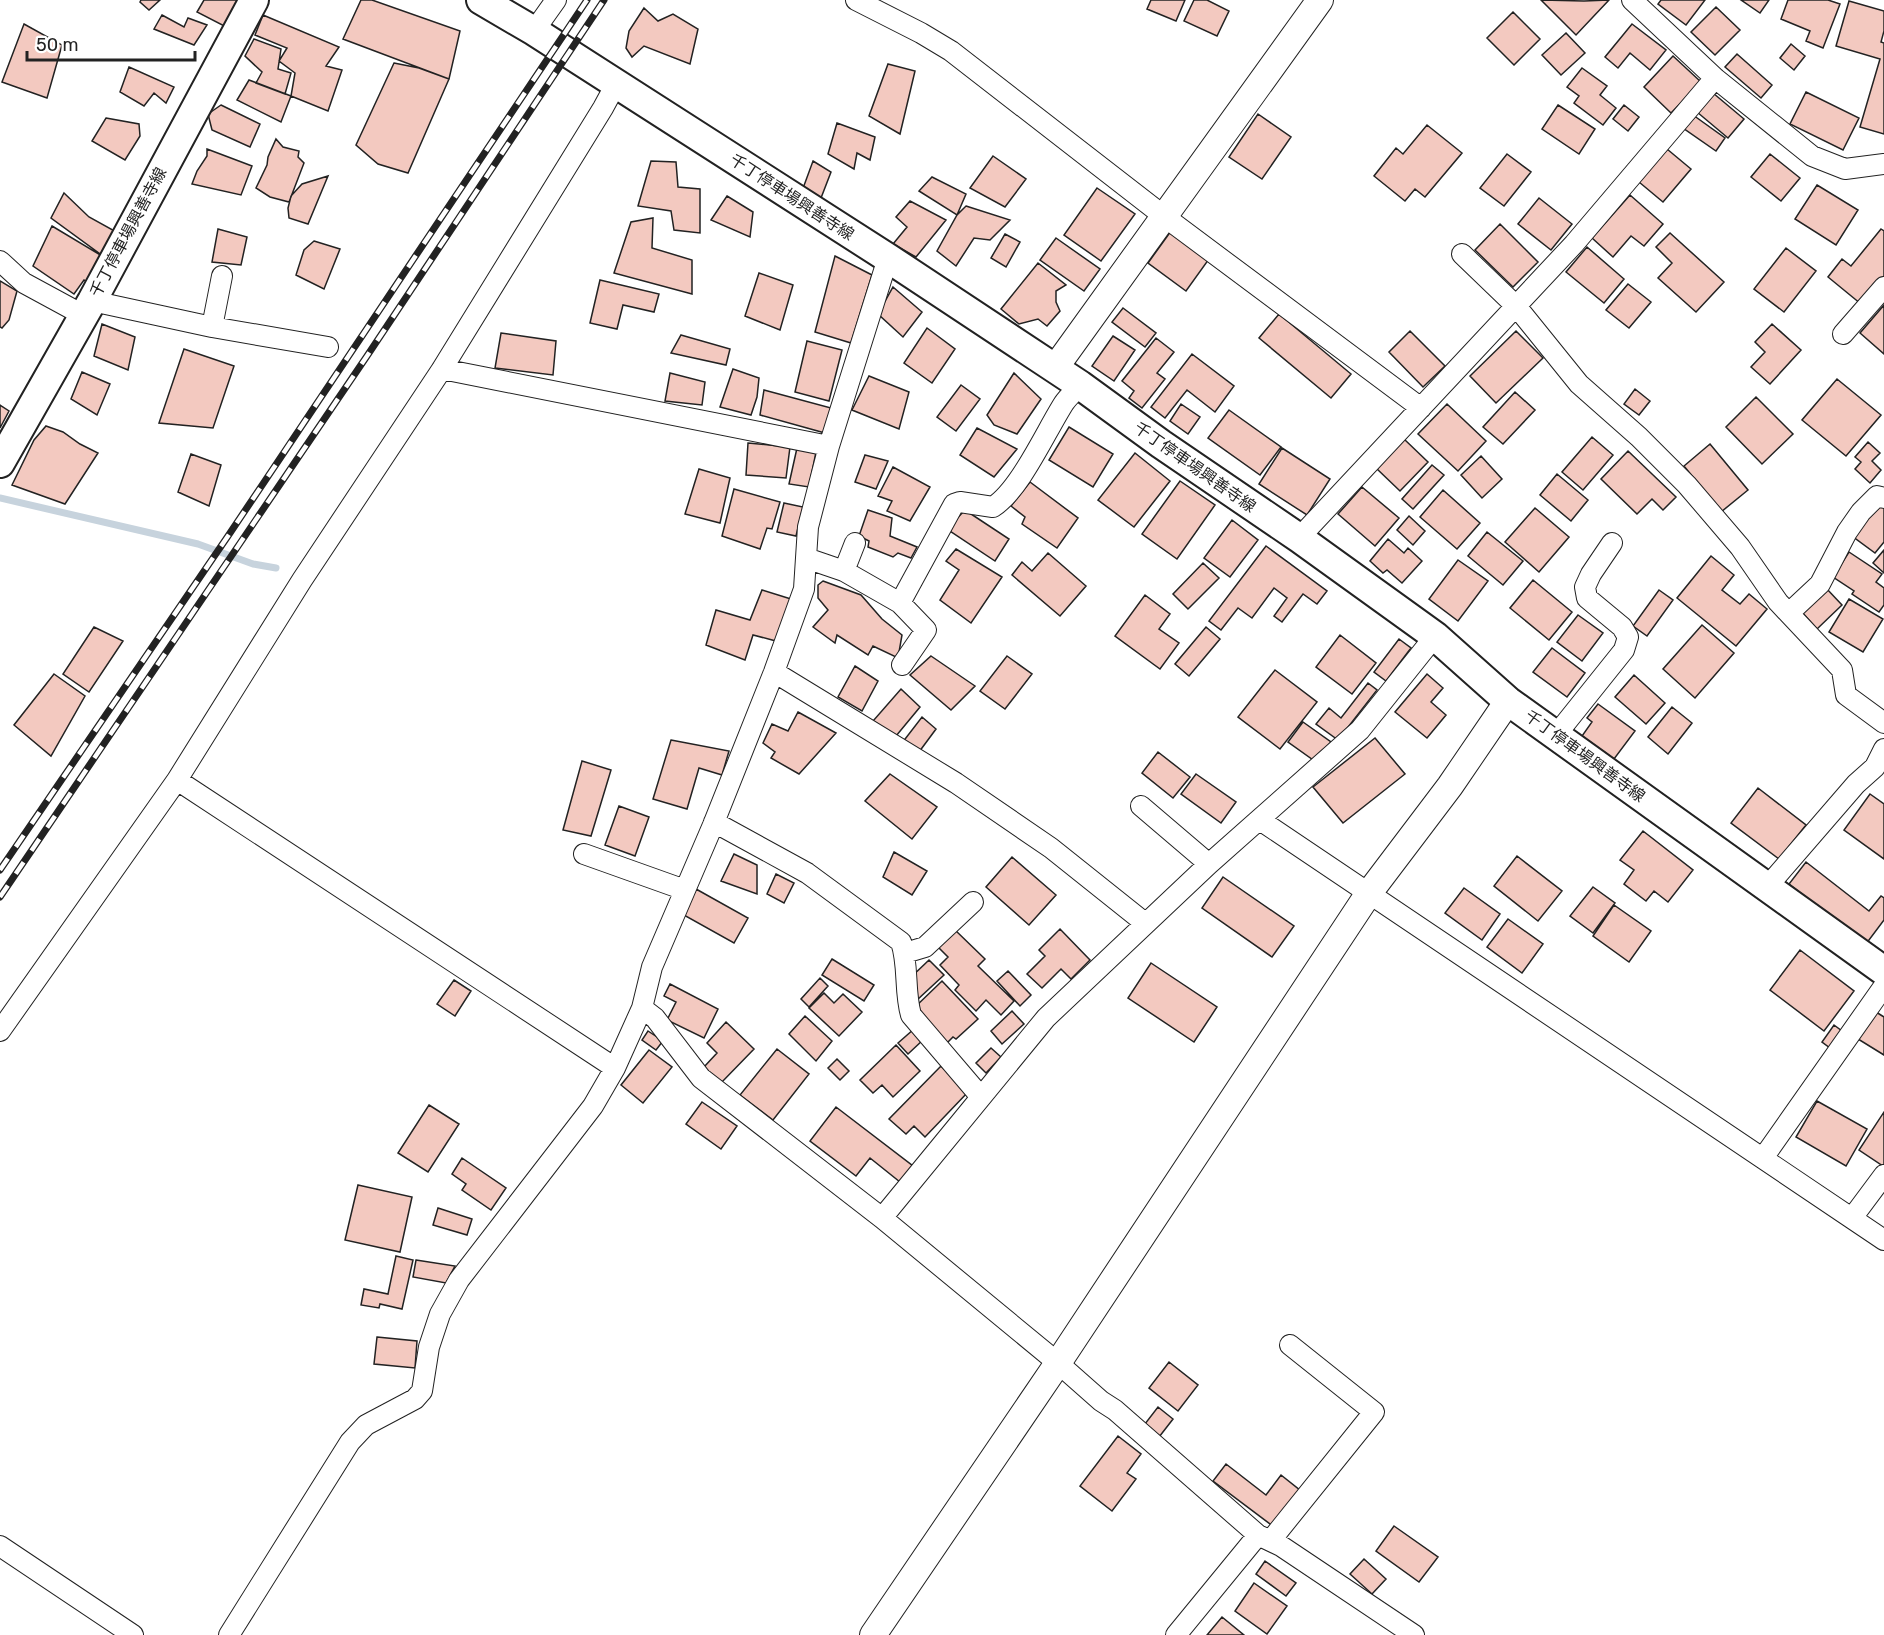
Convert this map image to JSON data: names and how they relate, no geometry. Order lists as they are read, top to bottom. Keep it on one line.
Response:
{"streets":{"main road":["千丁停車場興善寺線"]},"scale_bar":"50 m"}
